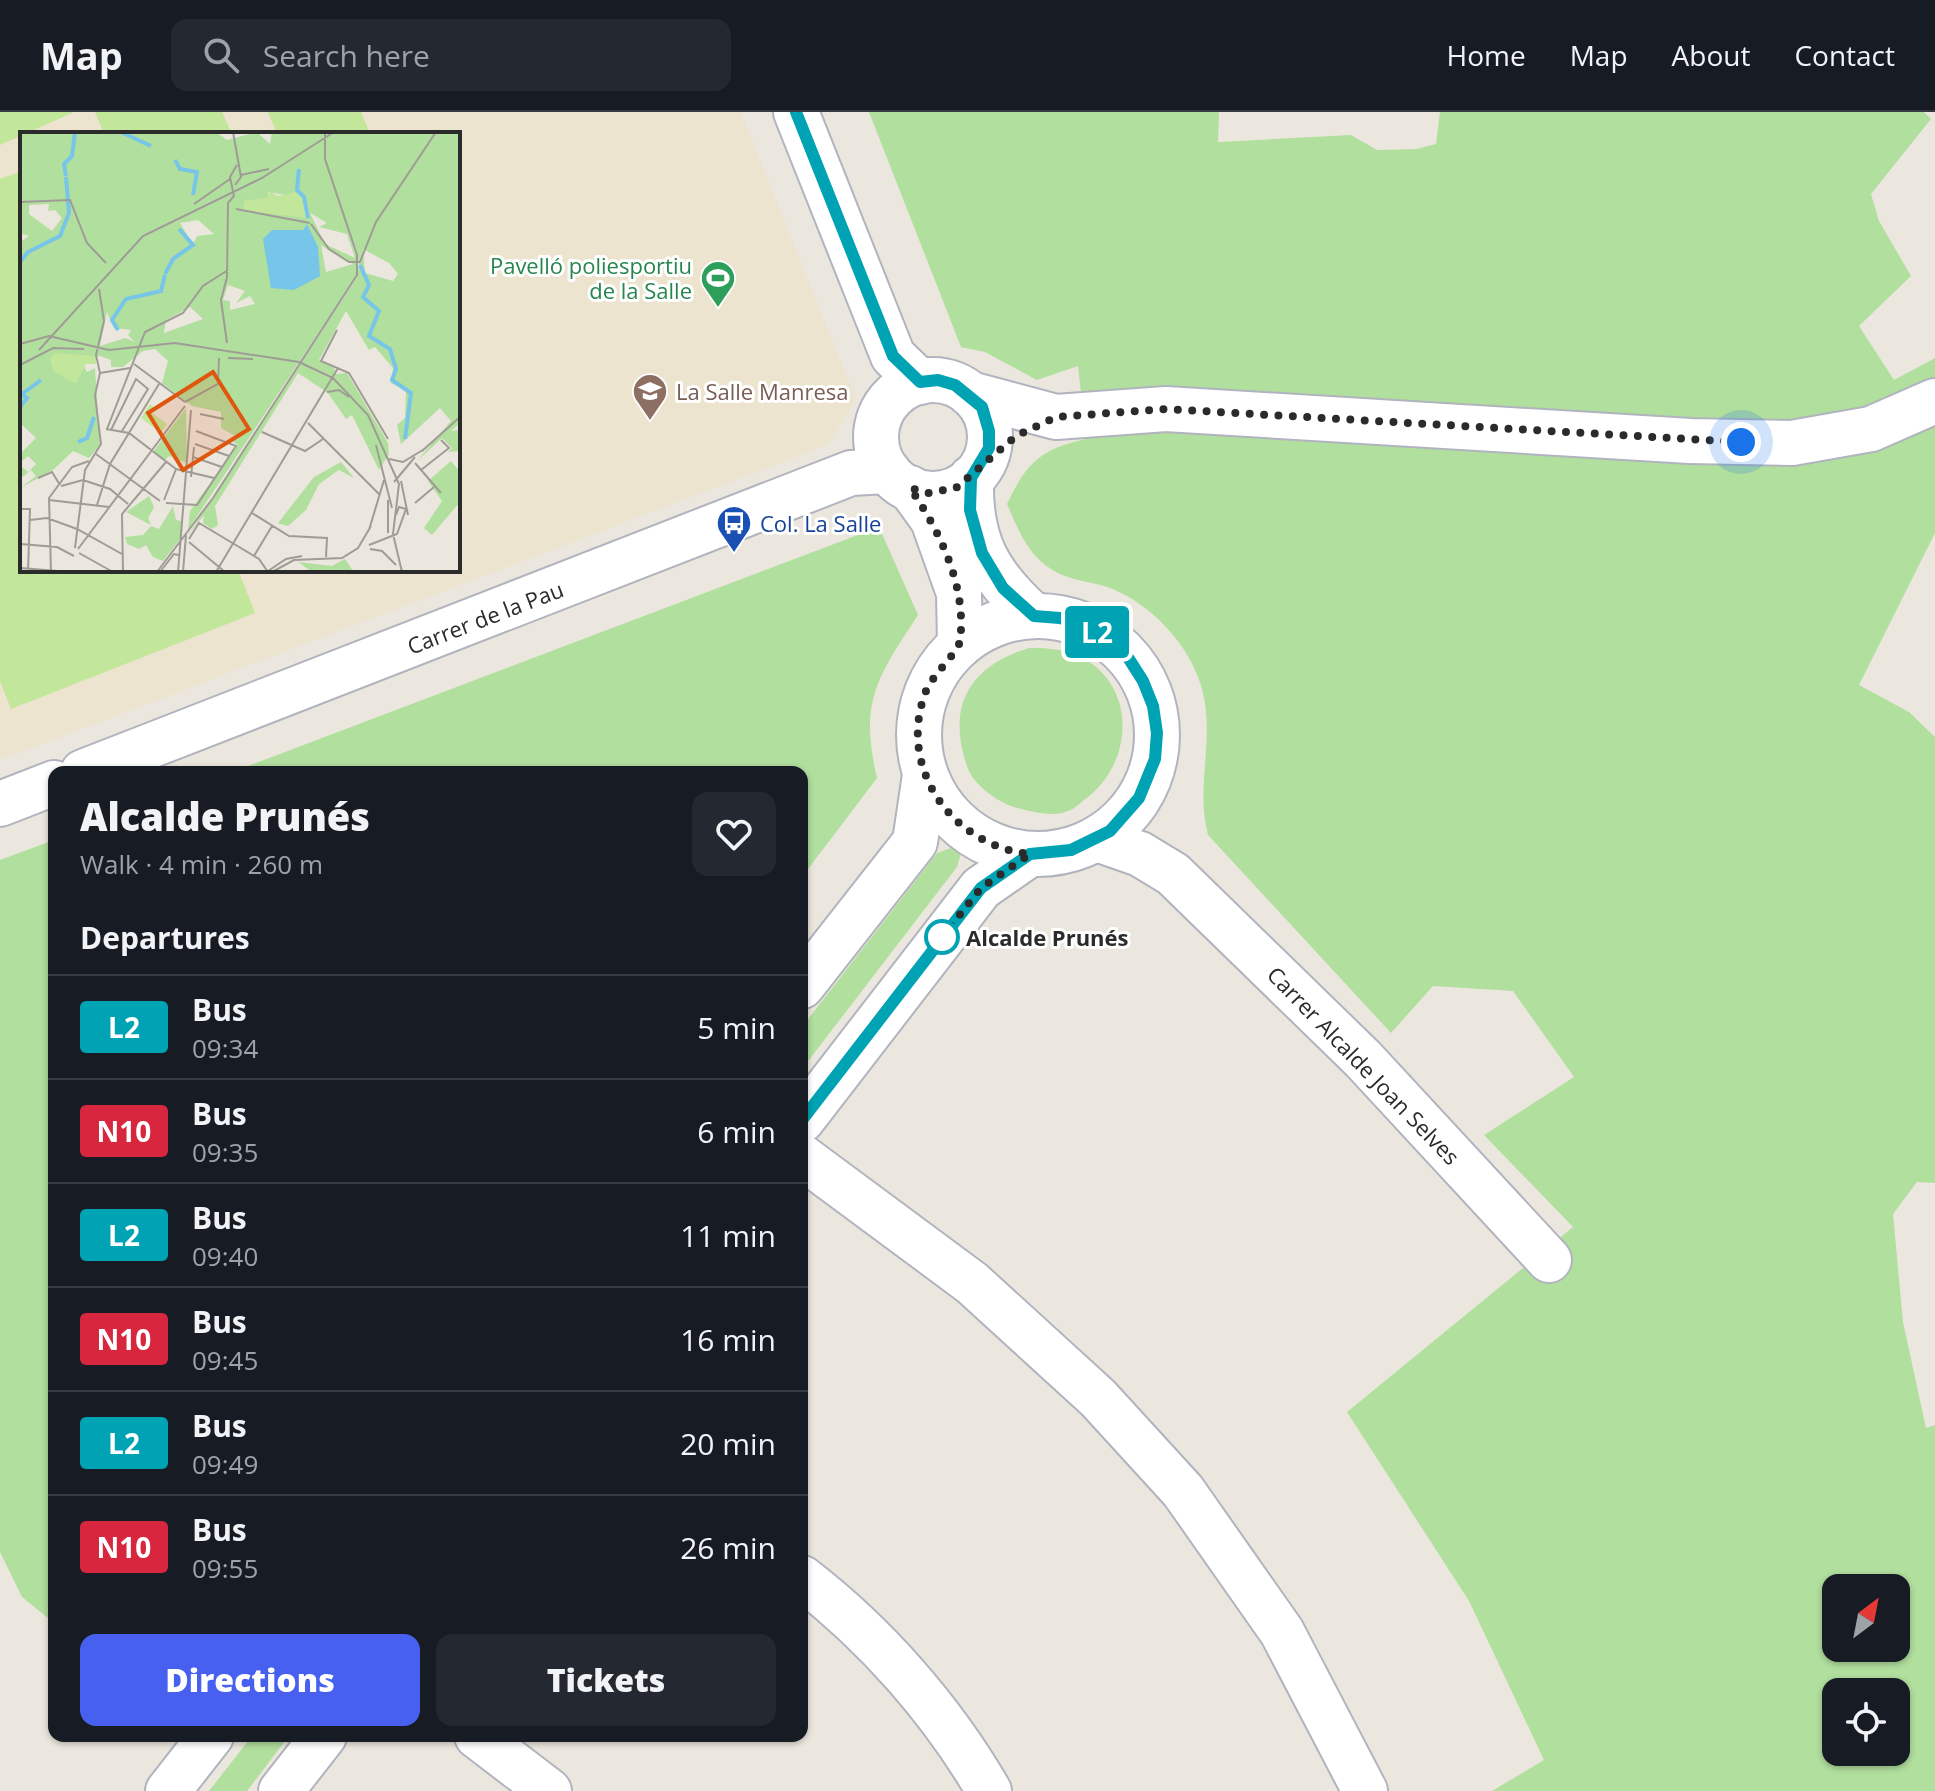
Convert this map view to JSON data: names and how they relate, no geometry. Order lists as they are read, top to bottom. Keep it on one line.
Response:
{"streets":{"street":["Carrer de la Pau","Carrer Alcalde Joan Selves"]},"places":{"sports":["Pavelló poliesportiu de la Salle"],"school or university":["La Salle Manresa"],"bus stop":["Col. La Salle"],"other":["Alcalde Prunés"]},"lines":["bus line L2"],"north":"top right","page":{"header":"Map","search":"Search here","nav":["Home","Map","About","Contact"],"on_map":"L2","heading":[["Alcalde Prunés","Walk · 4 min · 260 m"],"Departures"],"list":[{"mark":"L2","name":"Bus","note":"09:34","value":"5 min"},{"mark":"N10","name":"Bus","note":"09:35","value":"6 min"},{"mark":"L2","name":"Bus","note":"09:40","value":"11 min"},{"mark":"N10","name":"Bus","note":"09:45","value":"16 min"},{"mark":"L2","name":"Bus","note":"09:49","value":"20 min"},{"mark":"N10","name":"Bus","note":"09:55","value":"26 min"}],"buttons":["Directions","Tickets"]}}
